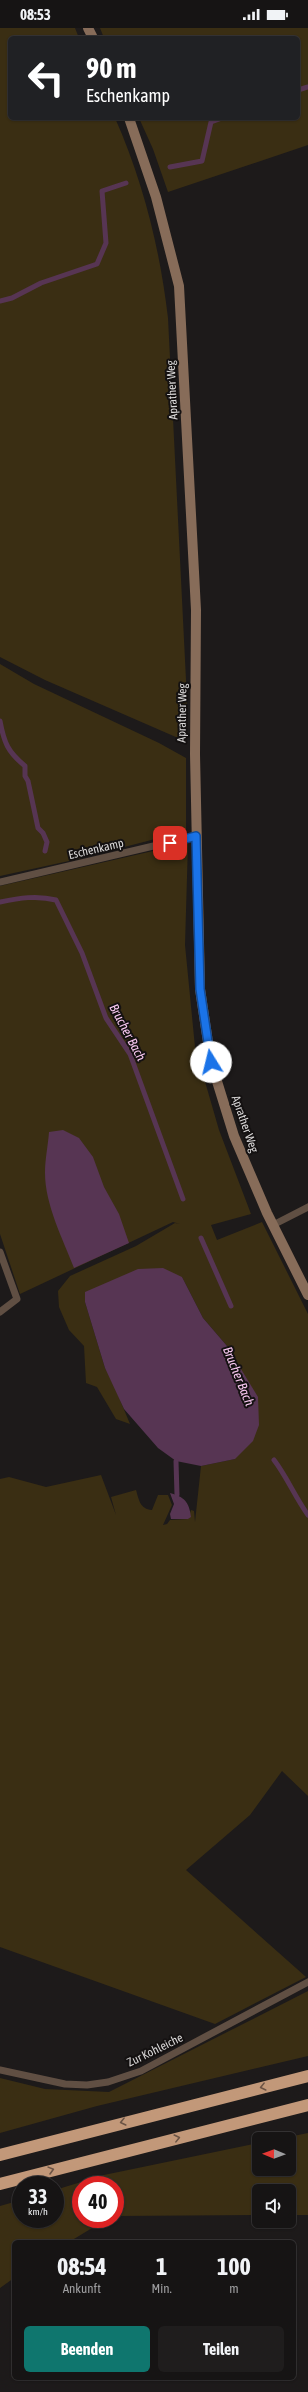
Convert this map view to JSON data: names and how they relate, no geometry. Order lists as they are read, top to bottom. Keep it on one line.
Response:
{"streets":{"street":["Aprather Weg"],"lane":["Eschenkamp","Zur Kohleiche"]},"crossings":[["Aprather Weg","Eschenkamp"]],"water":["Brucher Bach"],"north":"left","page":{"status":"08:53","turn":["90 m","Eschenkamp"],"speed":"33 km/h","limit":"40","eta":["08:54","Ankunft","1","Min.","100","m"],"buttons":["Beenden","Teilen"]}}
